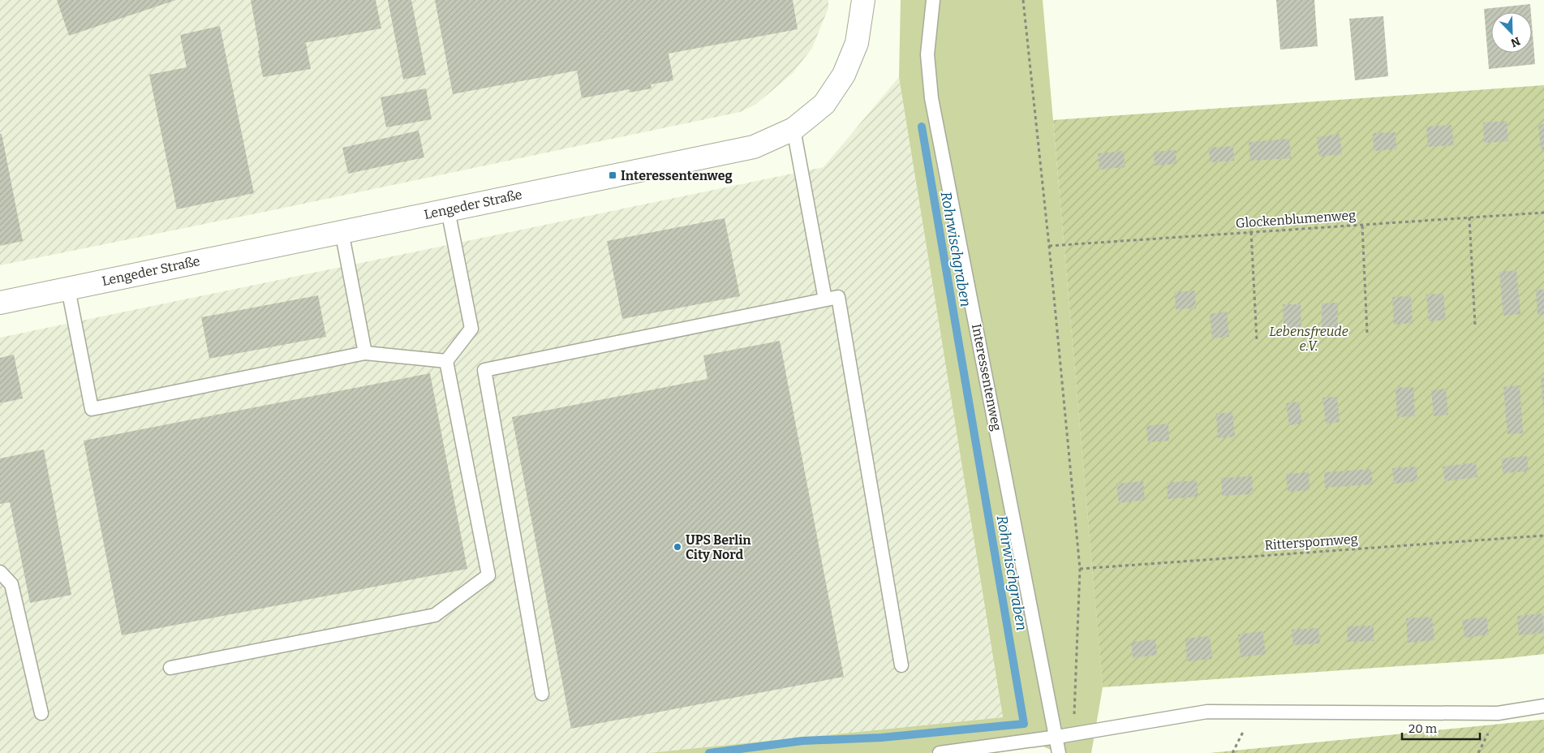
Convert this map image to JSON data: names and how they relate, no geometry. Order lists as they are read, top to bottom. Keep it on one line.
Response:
{"streets":{"street":["Lengeder Straße"],"lane":["Interessentenweg"],"path":["Glockenblumenweg","Ritterspornweg"]},"water":["Rohrwischgraben"],"parks":["Lebensfreude e.V."],"places":{"transit":["Interessentenweg"],"other":["UPS Berlin City Nord"]},"scale_bar":"20 m","north":"bottom right"}
